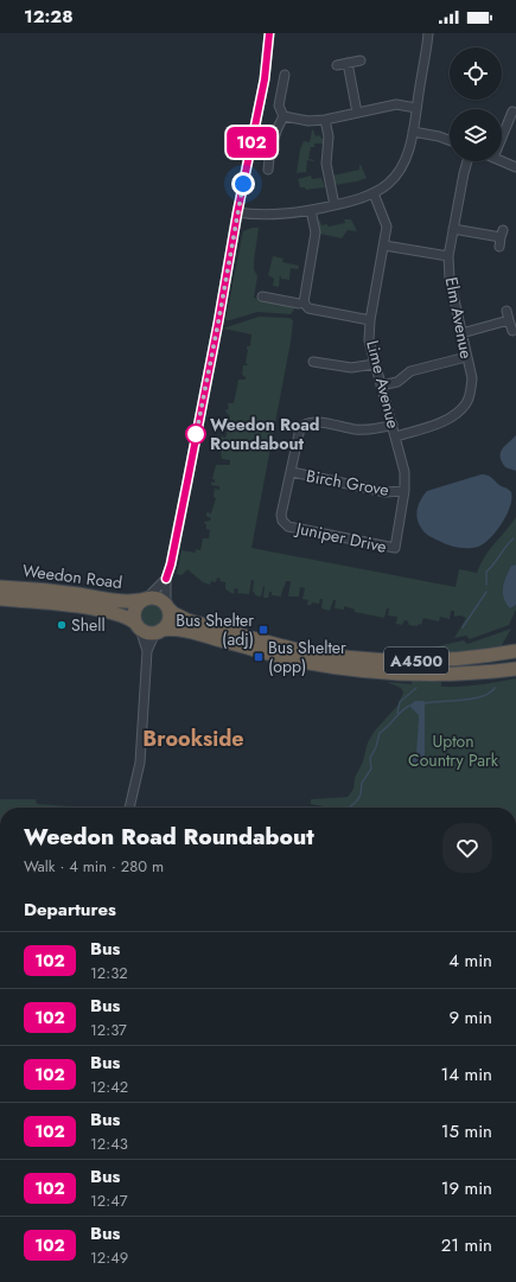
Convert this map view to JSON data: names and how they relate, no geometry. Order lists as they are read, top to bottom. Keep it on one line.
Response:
{"streets":{"highway":["Weedon Road","A4500"],"street":["Elm Avenue","Lime Avenue","Birch Grove","Juniper Drive"]},"crossings":[["Elm Avenue","Lime Avenue"],["Lime Avenue","Birch Grove"],["Lime Avenue","Juniper Drive"],["Birch Grove","Juniper Drive"],["Weedon Road","A4500"]],"districts":["Brookside"],"parks":["Upton Country Park"],"places":{"other":["Weedon Road Roundabout","Shell"],"transit":["Bus Shelter (adj)","Bus Shelter (opp)"]},"lines":["bus line 102"],"page":{"status":"12:28","on_map":"102","heading":[["Weedon Road Roundabout","Walk · 4 min · 280 m"],"Departures"],"list":[{"mark":"102","name":"Bus","note":"12:32","value":"4 min"},{"mark":"102","name":"Bus","note":"12:37","value":"9 min"},{"mark":"102","name":"Bus","note":"12:42","value":"14 min"},{"mark":"102","name":"Bus","note":"12:43","value":"15 min"},{"mark":"102","name":"Bus","note":"12:47","value":"19 min"},{"mark":"102","name":"Bus","note":"12:49","value":"21 min"}]}}
